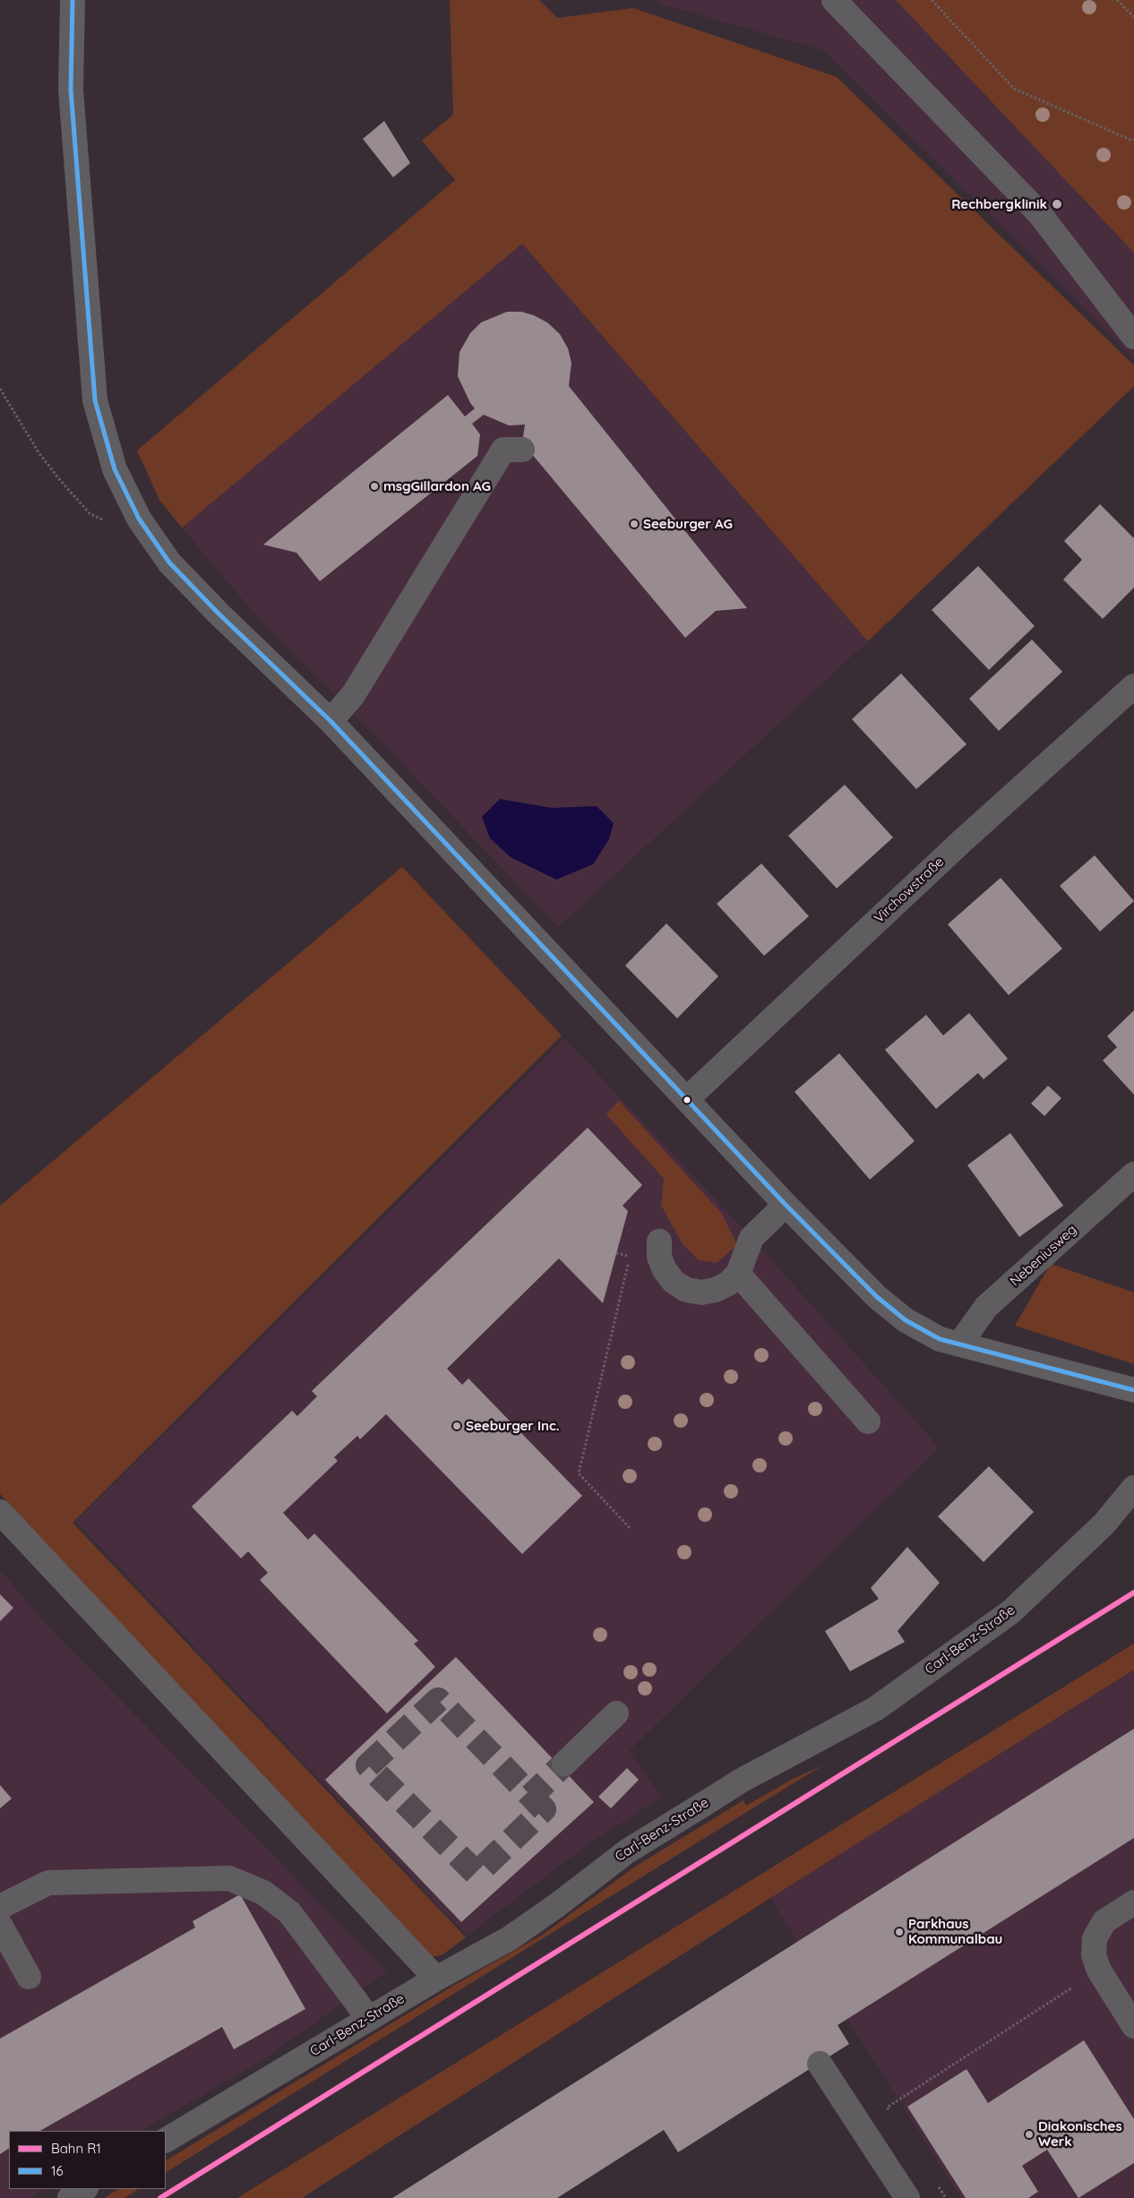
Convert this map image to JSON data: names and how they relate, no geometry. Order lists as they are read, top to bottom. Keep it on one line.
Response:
{"streets":{"street":["Virchowstraße","Nebeniusweg","Carl-Benz-Straße"]},"places":["Rechbergklinik","msgGillardon AG","Seeburger AG","Seeburger Inc.","Parkhaus Kommunalbau","Diakonisches Werk"],"lines":["transit line 16","rail line R1"],"legend":["Bahn R1","16"]}
